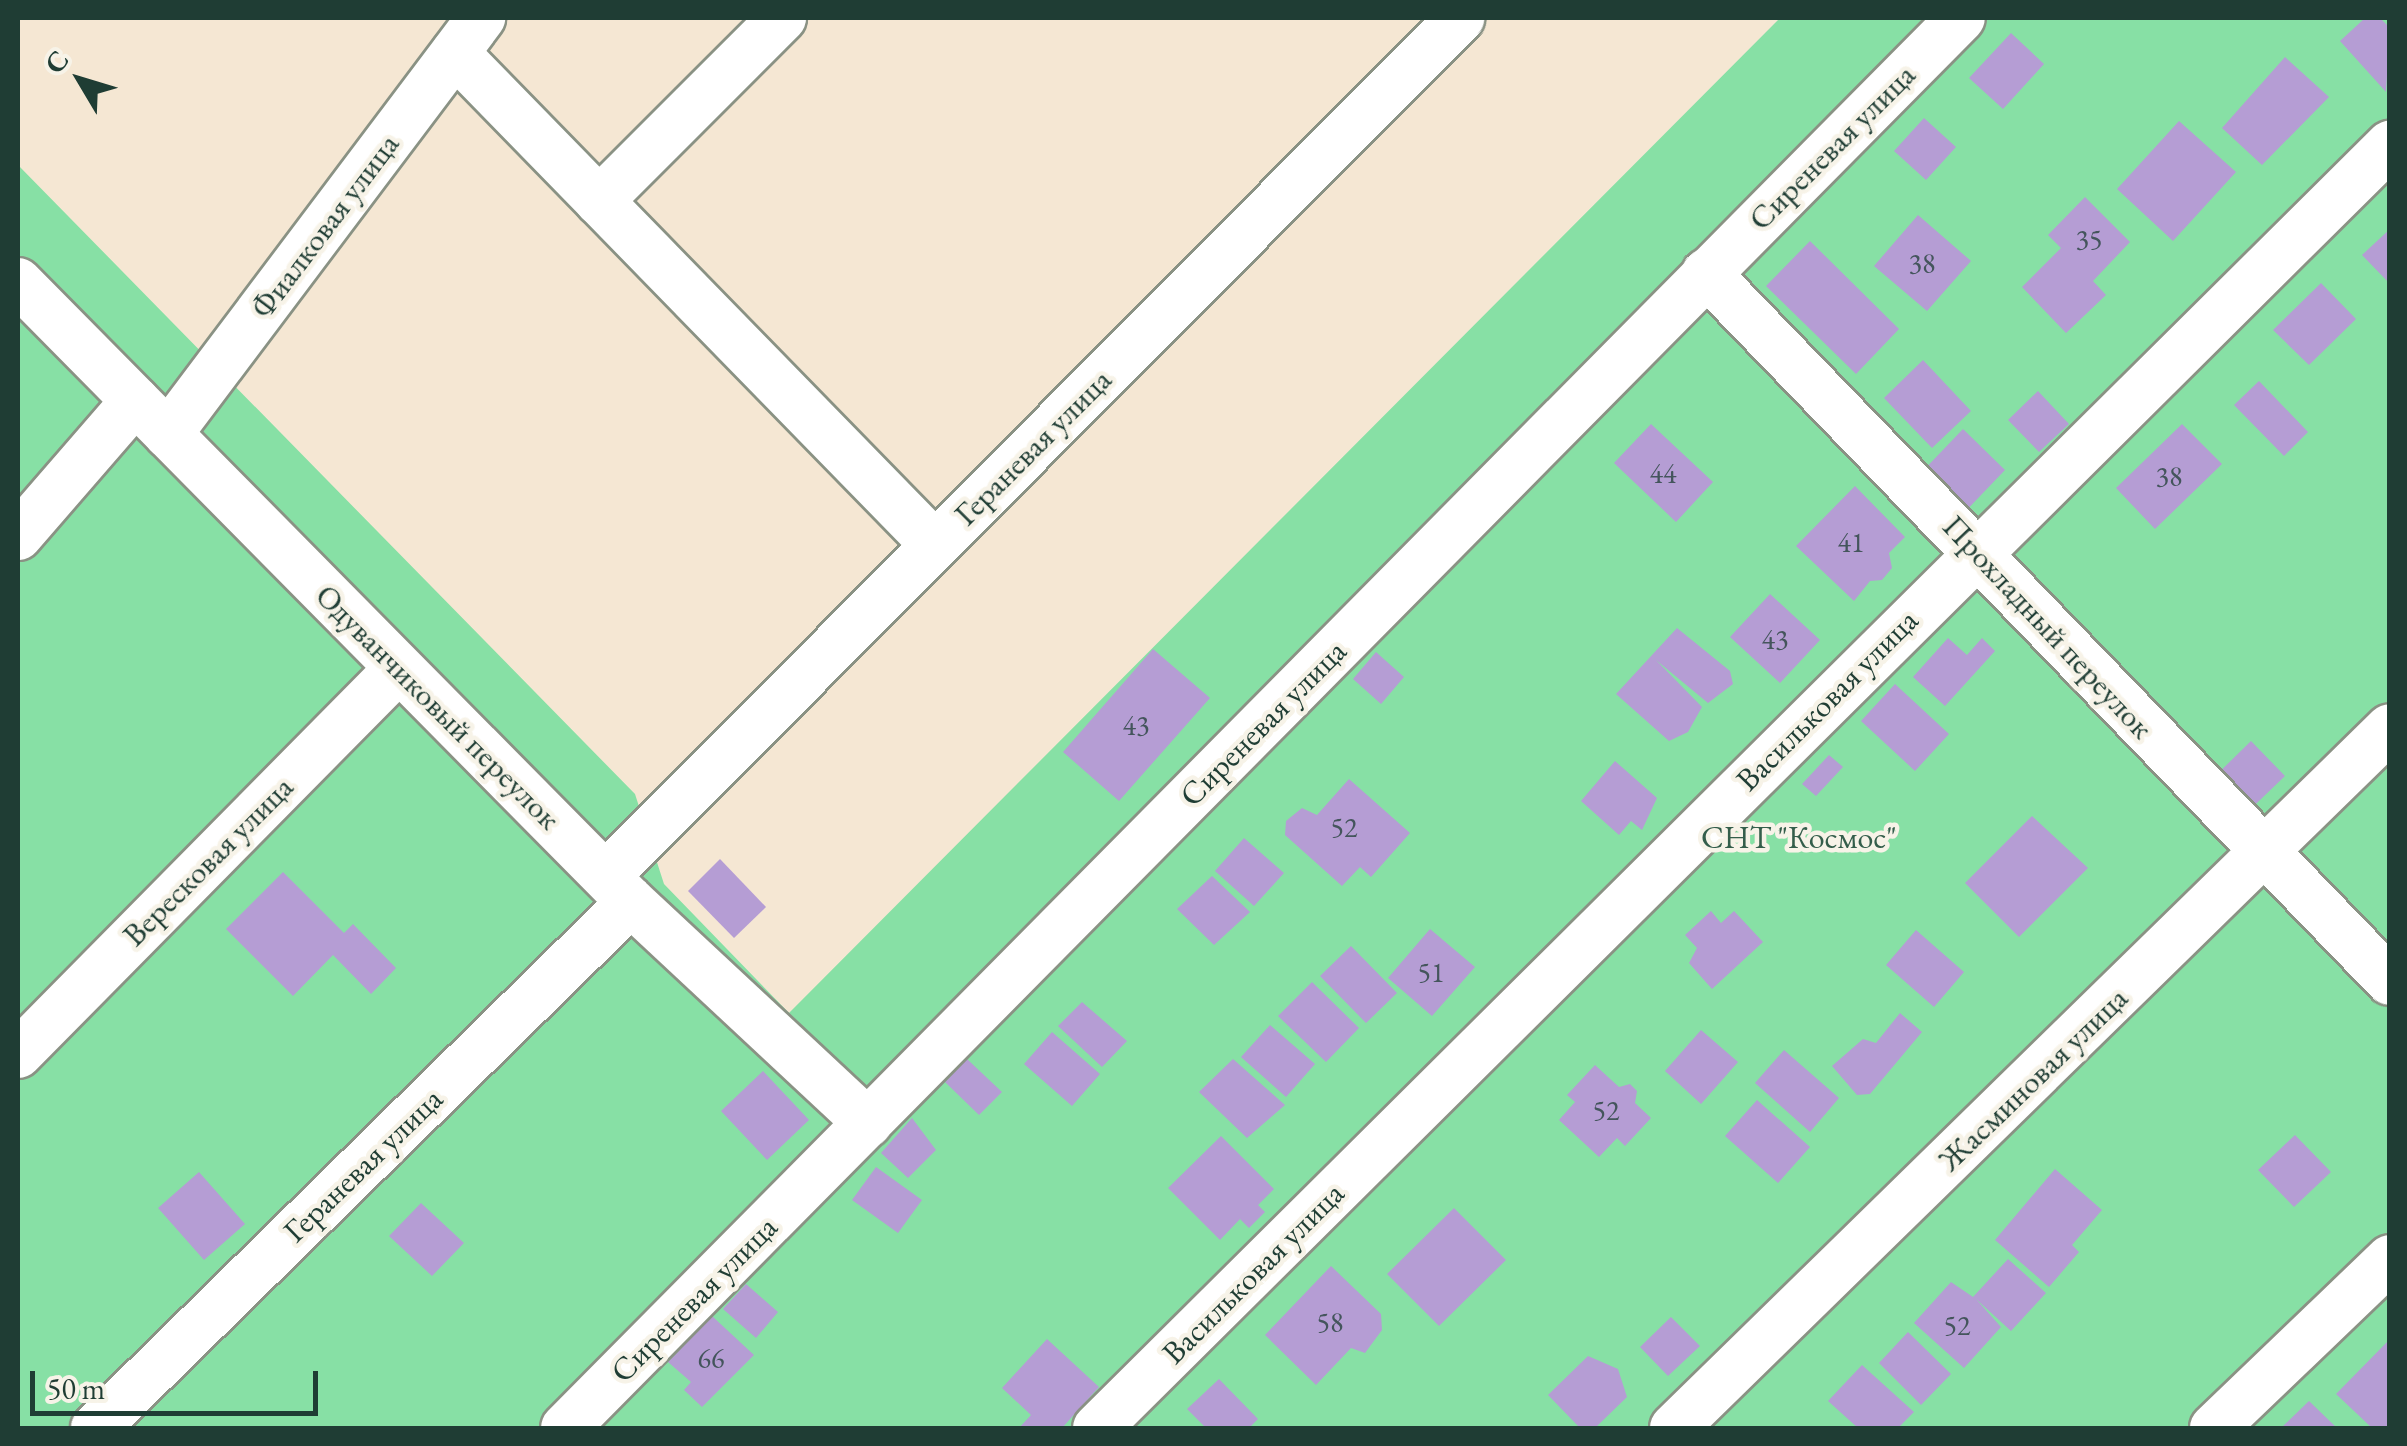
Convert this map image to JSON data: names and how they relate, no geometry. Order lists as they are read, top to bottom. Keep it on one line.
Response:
{"streets":{"lane":["Сиреневая улица","Фиалковая улица","Гераневая улица","Прохладный переулок","Васильковая улица","Одуванчиковый переулок","Вересковая улица","Жасминовая улица"]},"crossings":[["Сиреневая улица","Прохладный переулок"],["Сиреневая улица","Одуванчиковый переулок"],["Фиалковая улица","Одуванчиковый переулок"],["Гераневая улица","Одуванчиковый переулок"],["Прохладный переулок","Васильковая улица"],["Прохладный переулок","Жасминовая улица"],["Одуванчиковый переулок","Вересковая улица"]],"parks":["СНТ \"Космос\""],"house_numbers":["35","38","44","38","41","43","43","52","51","52","58","52","66"],"scale_bar":"50 m","north":"top left"}
